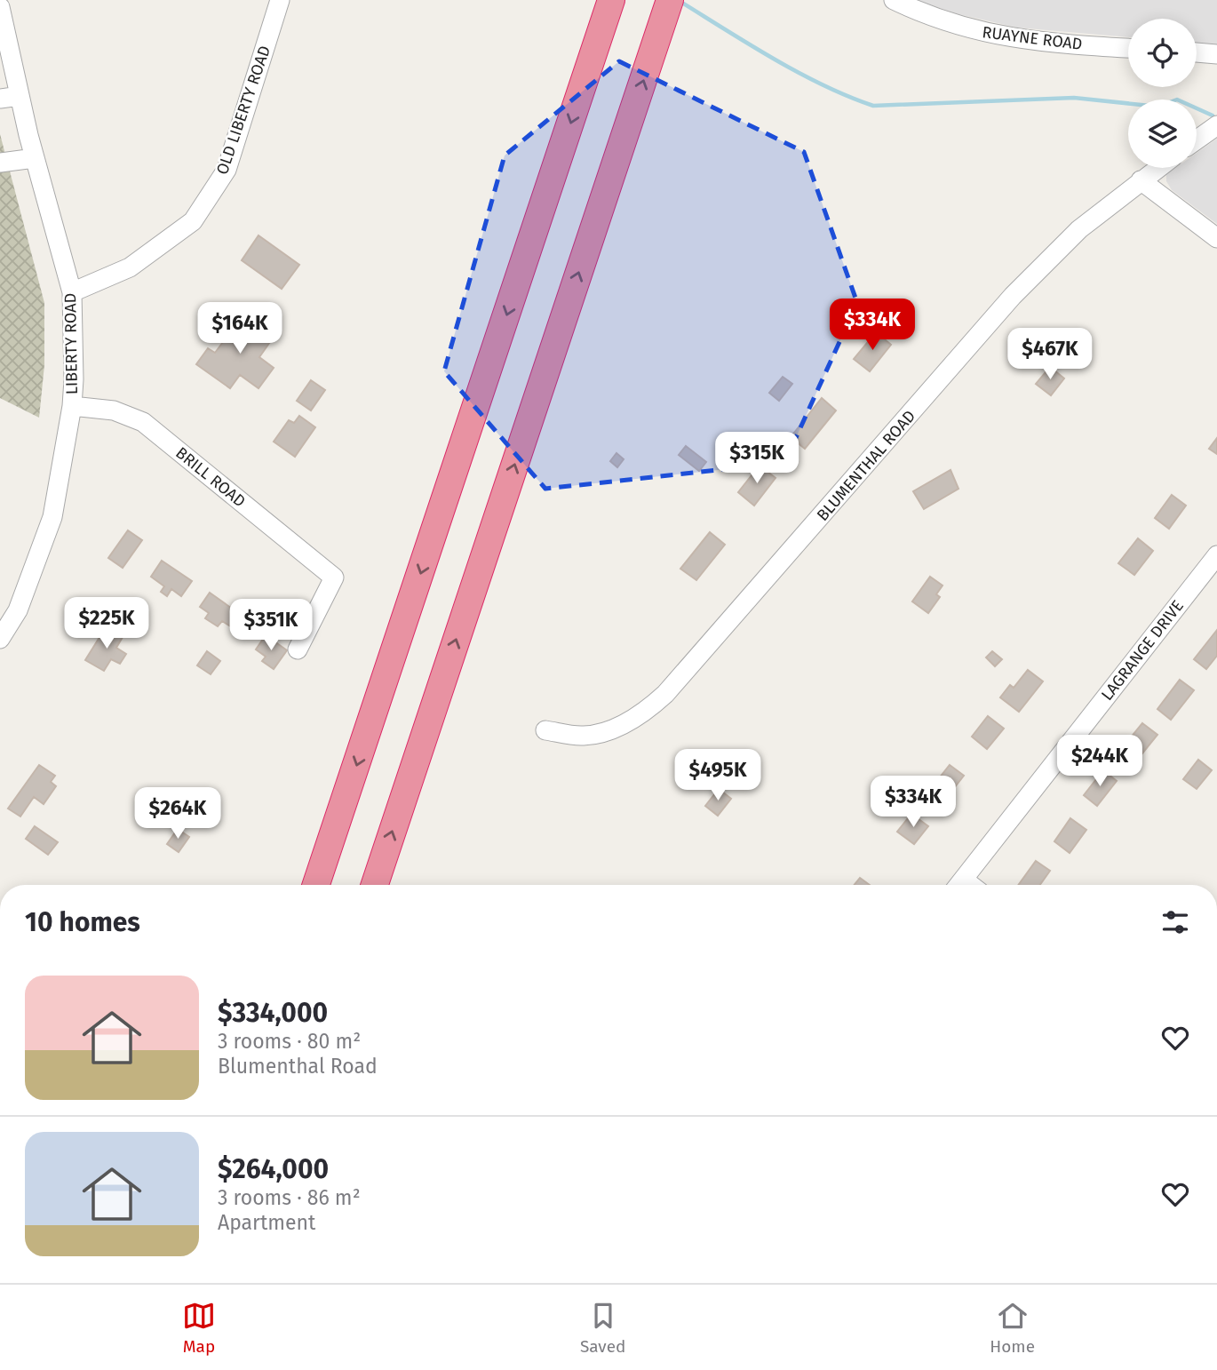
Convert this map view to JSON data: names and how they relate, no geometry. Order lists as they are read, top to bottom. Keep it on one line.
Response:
{"streets":{"street":["RUAYNE ROAD","OLD LIBERTY ROAD","LIBERTY ROAD","BLUMENTHAL ROAD","BRILL ROAD","LAGRANGE DRIVE"]},"crossings":[["OLD LIBERTY ROAD","LIBERTY ROAD"],["LIBERTY ROAD","BRILL ROAD"]],"page":{"price":["$334K","$164K","$467K","$315K","$225K","$351K","$244K","$495K","$334K","$264K"],"heading":"10 homes","list":[{"name":"$334,000","note":"3 rooms · 80 m² · Blumenthal Road"},{"name":"$264,000","note":"3 rooms · 86 m² · Apartment"}],"tabs":["Map","Saved","Home"]}}
